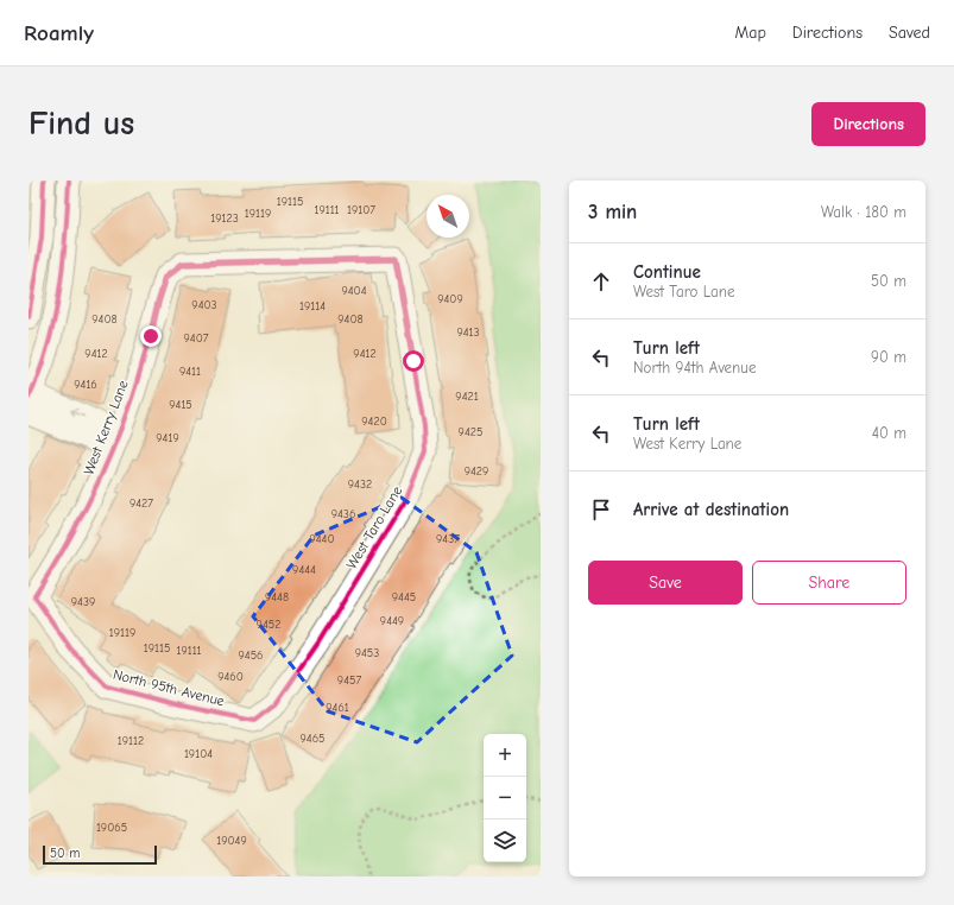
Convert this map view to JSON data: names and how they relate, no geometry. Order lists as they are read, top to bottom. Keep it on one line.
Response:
{"streets":{"street":["West Kerry Lane","West Taro Lane","North 95th Avenue"]},"crossings":[["West Kerry Lane","West Taro Lane"],["West Kerry Lane","North 95th Avenue"],["West Taro Lane","North 95th Avenue"]],"house_numbers":["19115","19111","19107","19119","19123","9404","9409","9403","19114","9408","9408","9413","9407","9412","9412","9411","9416","9421","9415","9420","9425","9419","9429","9432","9427","9436","9440","9437","9444","9448","9445","9439","9449","9452","19119","19115","19111","9453","9456","9460","9457","9461","9465","19112","19104","19065","19049"],"scale_bar":"50 m","north":"top left","page":{"header":"Roamly","nav":["Map","Directions","Saved"],"buttons":["Directions",["Save","Share"]],"title":"Find us","heading":["3 min","Walk · 180 m"],"list":[["Continue","West Taro Lane","50 m"],["Turn left","North 94th Avenue","90 m"],["Turn left","West Kerry Lane","40 m"],"Arrive at destination"],"map_buttons":["+","−"],"scale":"50 m"}}
